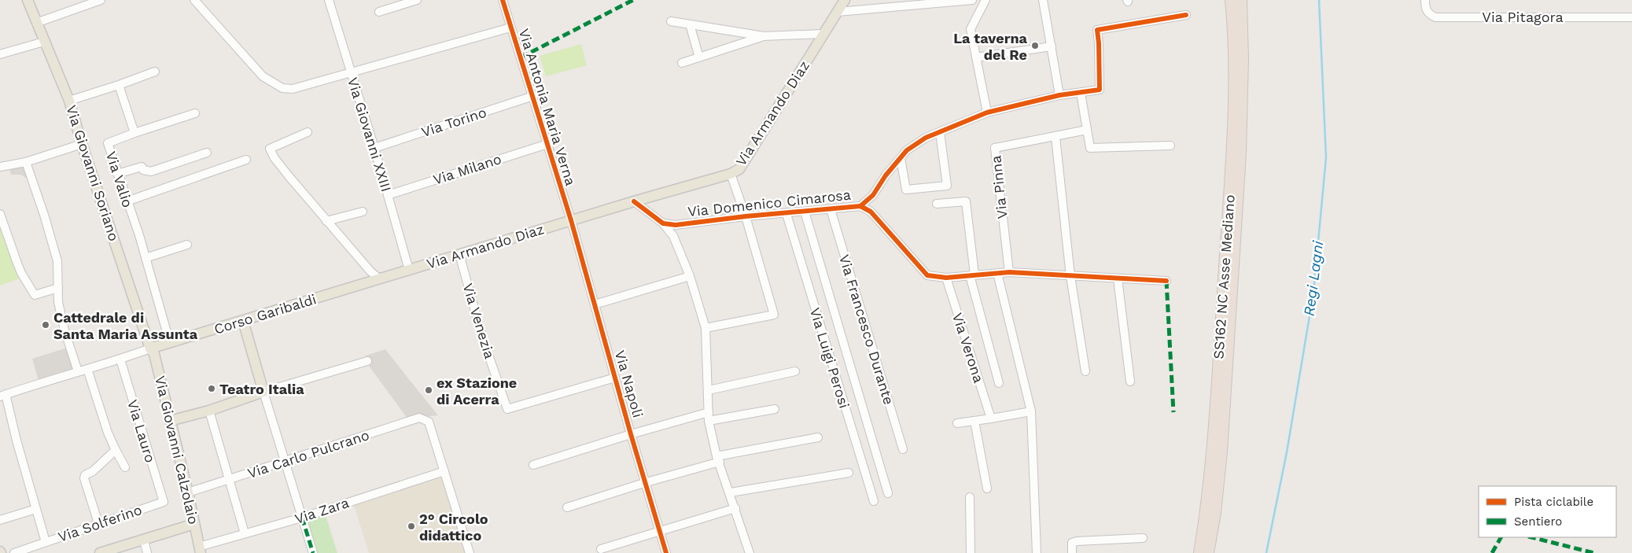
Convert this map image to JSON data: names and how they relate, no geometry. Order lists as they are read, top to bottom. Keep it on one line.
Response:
{"streets":{"highway":["SS162 NC Asse Mediano"],"main road":["Via Armando Diaz","Via Giovanni Soriano","Corso Garibaldi","Via Giovanni Calzolaio"],"street":["Via Pitagora","Via Antonia Maria Verna","Via Torino","Via Giovanni XXIII","Via Milano","Via Valio","Via Pinna","Via Domenico Cimarosa","Via Venezia","Via Francesco Durante","Via Verona","Via Luigi Perosi","Via Napoli","Via Lauro","Via Carlo Pulcrano","Via Zara","Via Solferino"]},"crossings":[["Via Antonia Maria Verna","Via Armando Diaz"],["Via Antonia Maria Verna","Via Torino"],["Via Antonia Maria Verna","Via Milano"],["Via Antonia Maria Verna","Via Napoli"],["Via Armando Diaz","Via Giovanni XXIII"],["Via Armando Diaz","Corso Garibaldi"],["Via Armando Diaz","Via Venezia"],["Via Armando Diaz","Via Napoli"],["Via Torino","Via Giovanni XXIII"],["Via Giovanni XXIII","Via Milano"],["Via Giovanni Soriano","Corso Garibaldi"],["Via Giovanni Soriano","Via Giovanni Calzolaio"],["Via Valio","Corso Garibaldi"],["Via Pinna","Via Domenico Cimarosa"],["Via Domenico Cimarosa","Via Francesco Durante"],["Via Domenico Cimarosa","Via Verona"],["Via Domenico Cimarosa","Via Luigi Perosi"],["Corso Garibaldi","Via Giovanni Calzolaio"],["Via Venezia","Via Napoli"],["Via Lauro","Via Solferino"],["Via Giovanni Calzolaio","Via Carlo Pulcrano"],["Via Giovanni Calzolaio","Via Zara"],["Via Carlo Pulcrano","Via Zara"]],"water":["Regi Lagni"],"places":["La taverna del Re","Cattedrale di Santa Maria Assunta","Teatro Italia","ex Stazione di Acerra","2° Circolo didattico"],"legend":["Pista ciclabile","Sentiero"]}
